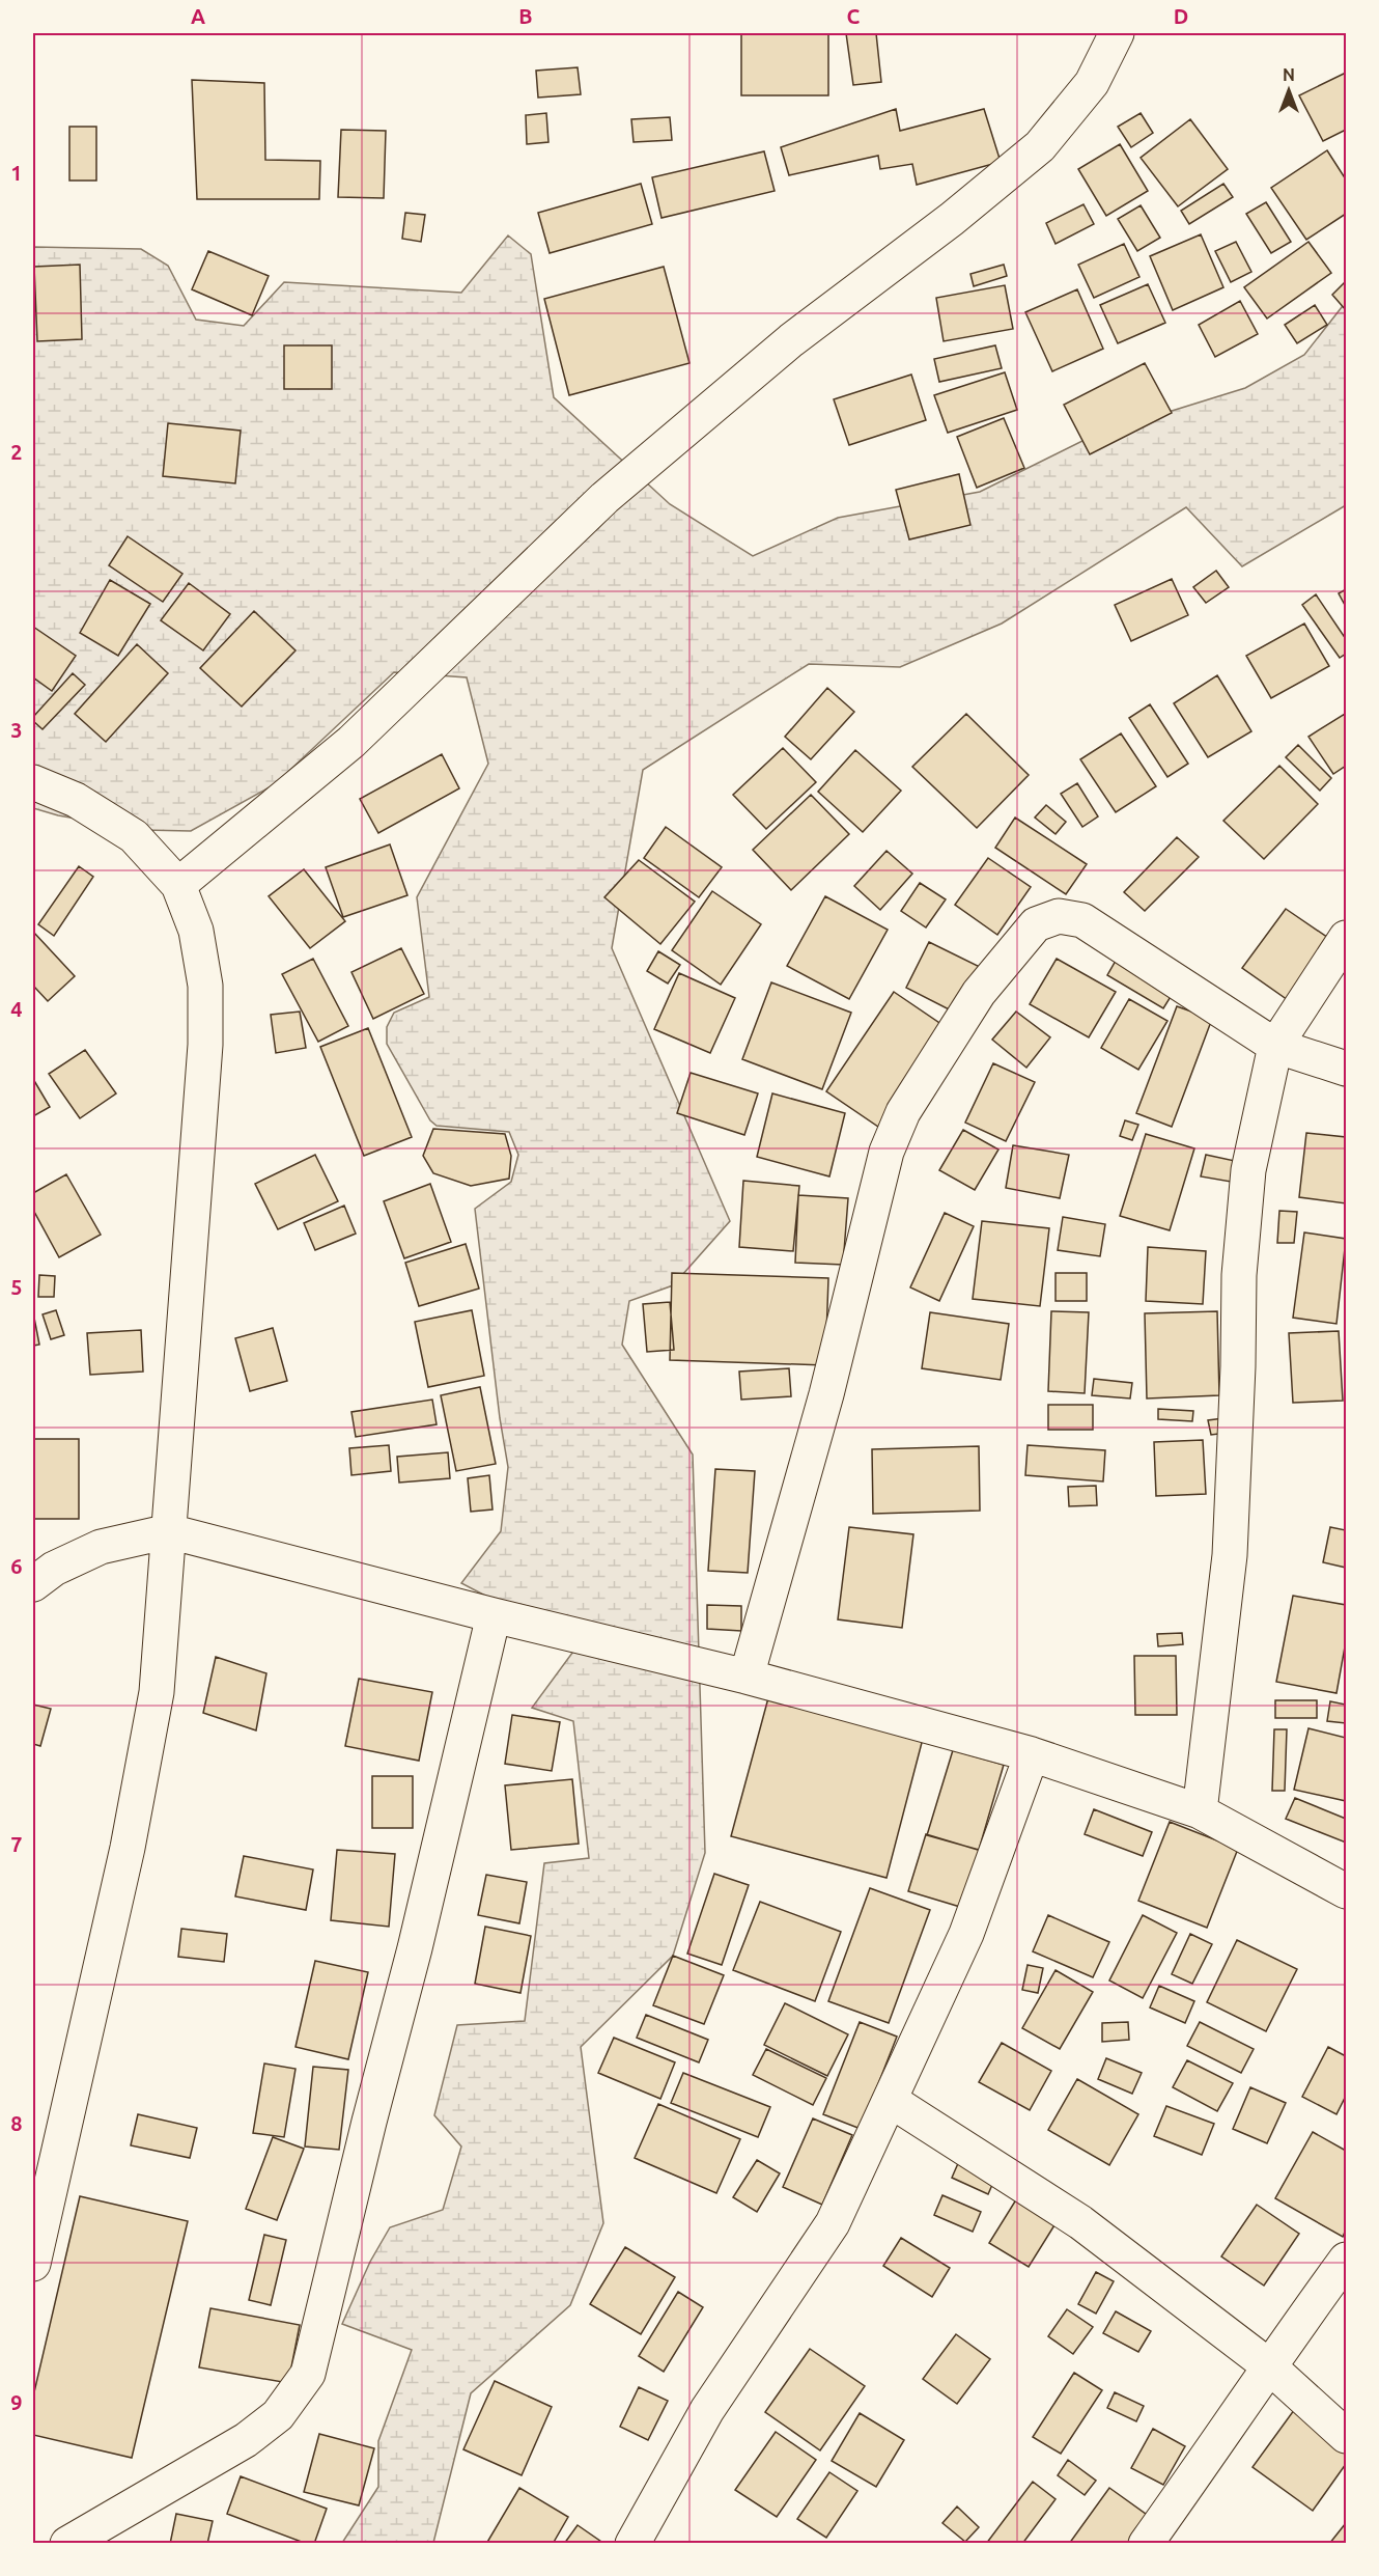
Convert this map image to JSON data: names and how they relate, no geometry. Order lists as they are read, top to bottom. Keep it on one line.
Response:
{"north":"top","grid":{"columns":["A","B","C","D"],"rows":["1","2","3","4","5","6","7","8","9"]}}
